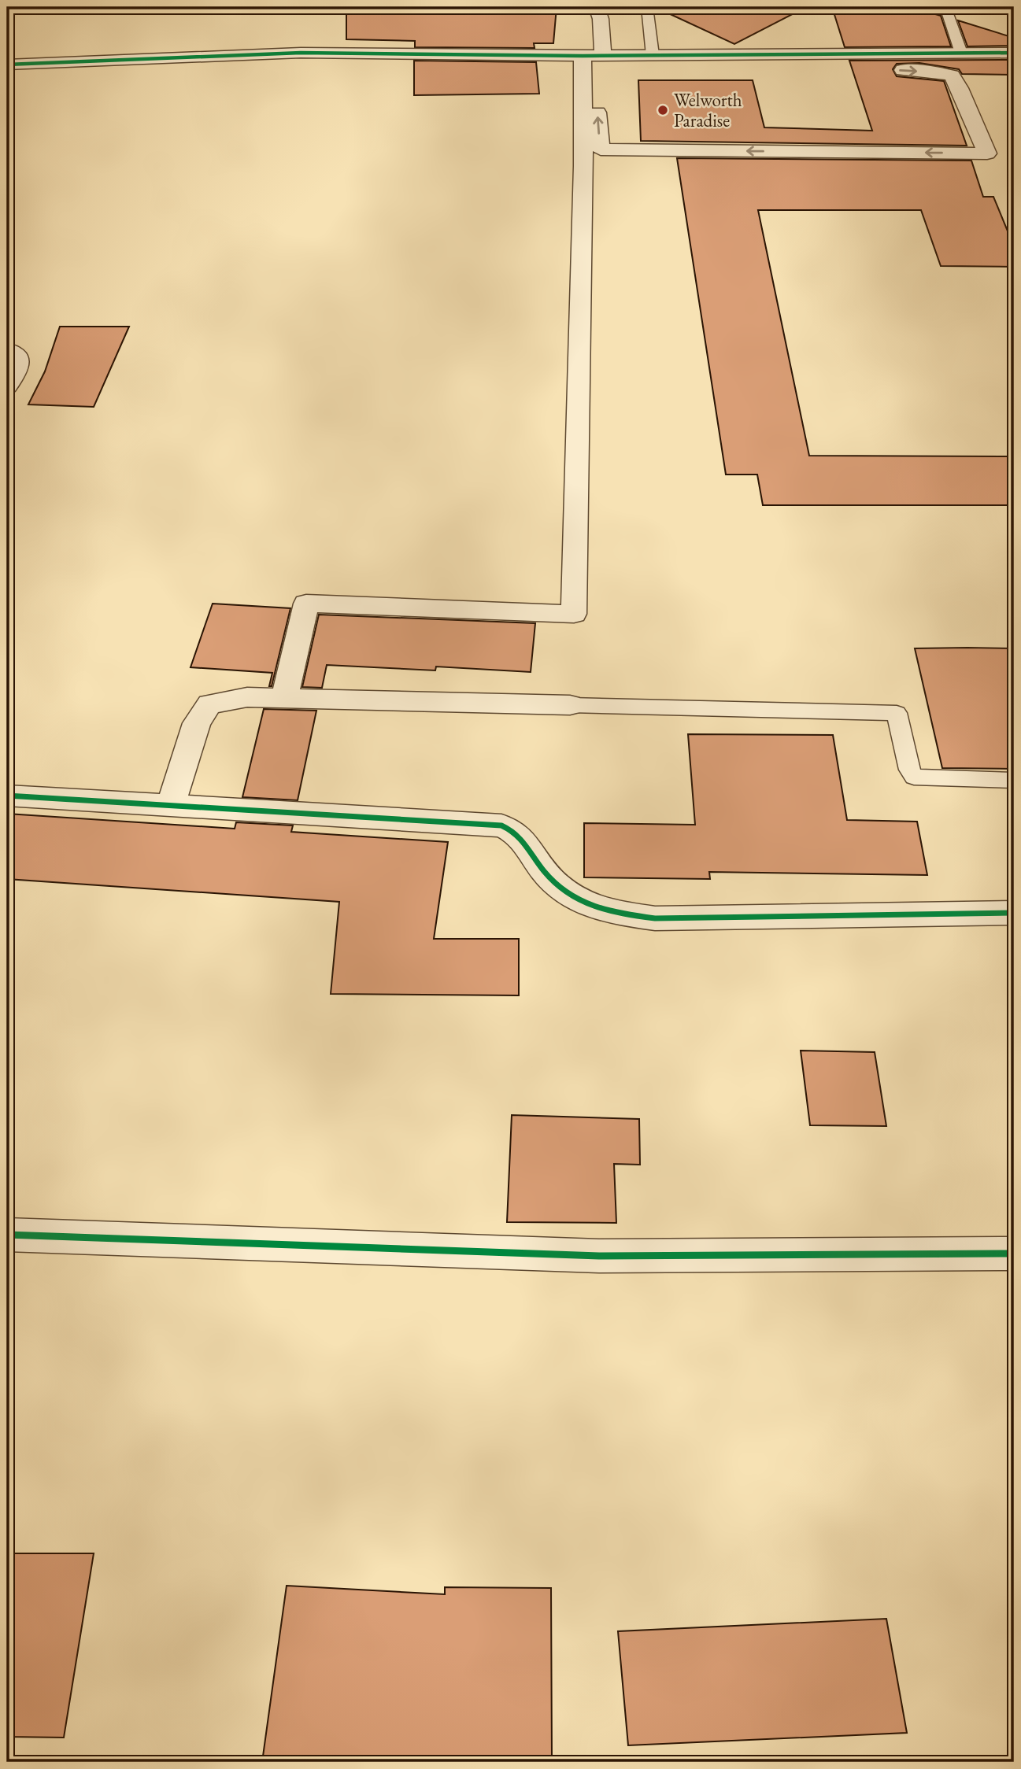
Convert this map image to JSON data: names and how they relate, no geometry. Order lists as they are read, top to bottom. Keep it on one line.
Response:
{"places":["Welworth Paradise"]}
